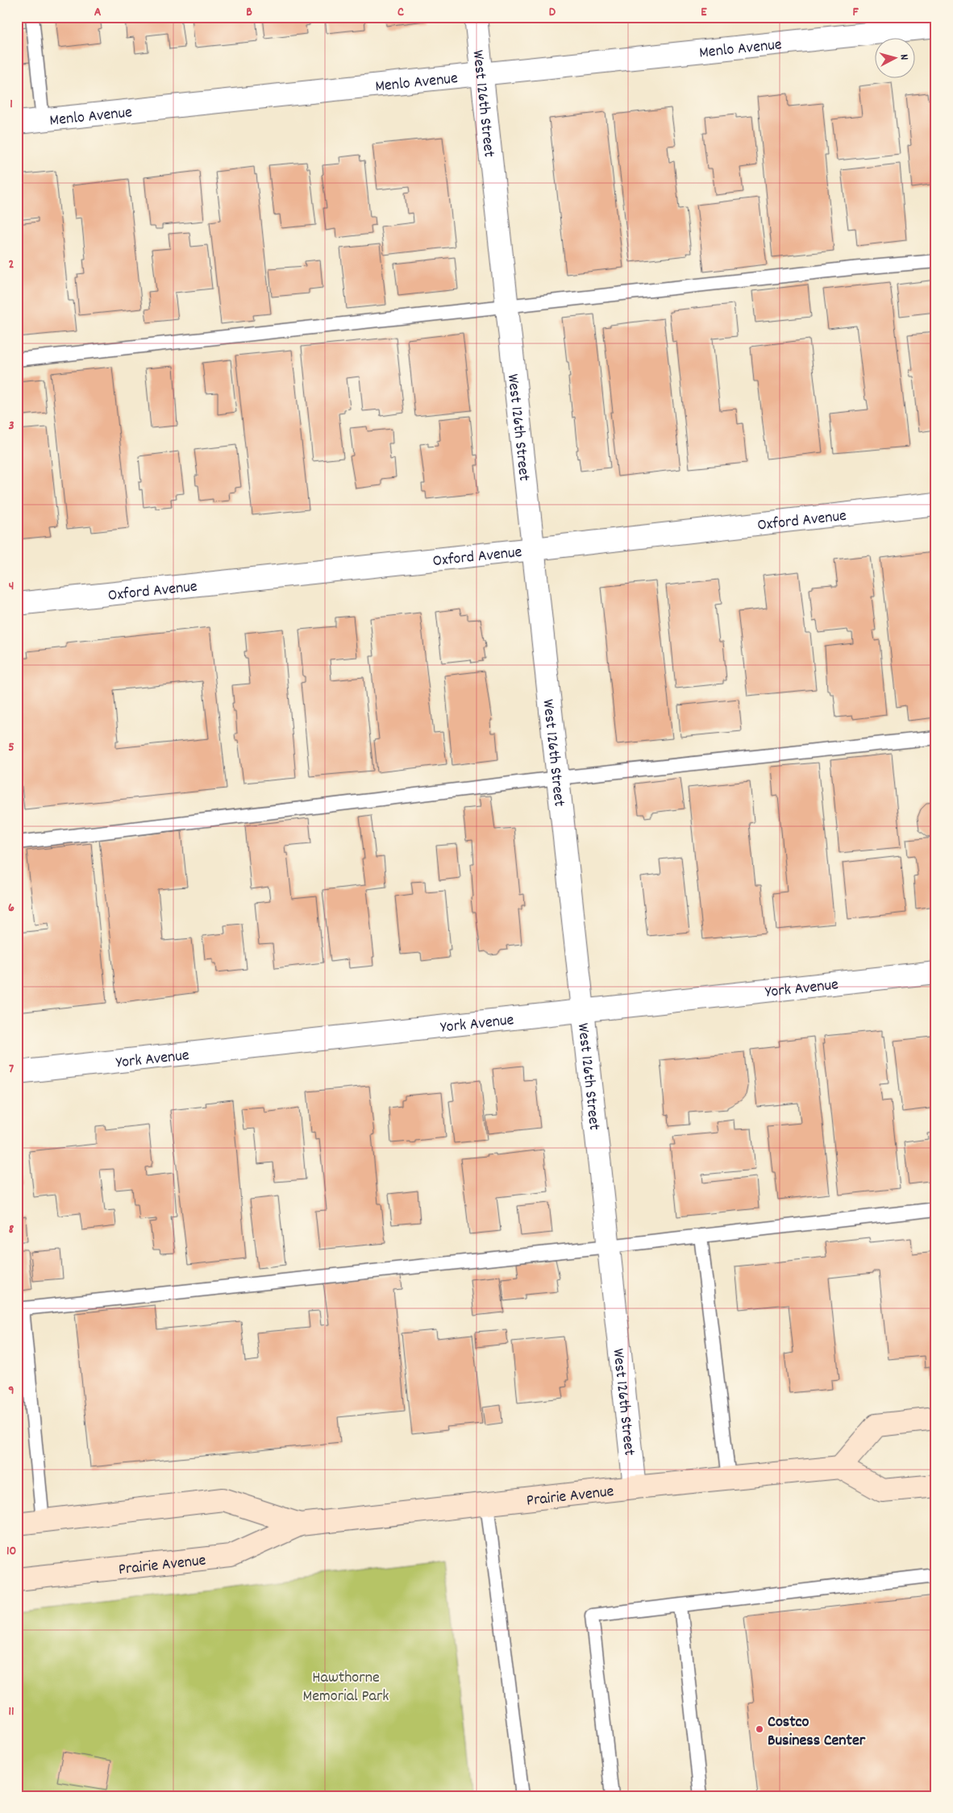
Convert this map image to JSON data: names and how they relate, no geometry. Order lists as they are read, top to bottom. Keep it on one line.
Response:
{"streets":{"main road":["Prairie Avenue"],"street":["Menlo Avenue","West 126th Street","Oxford Avenue","York Avenue"]},"crossings":[["Menlo Avenue","West 126th Street"],["West 126th Street","Oxford Avenue"],["West 126th Street","York Avenue"],["West 126th Street","Prairie Avenue"]],"parks":["Hawthorne Memorial Park"],"places":["Costco Business Center"],"north":"right","grid":{"columns":["A","B","C","D","E","F"],"rows":["1","2","3","4","5","6","7","8","9","10","11"]}}
